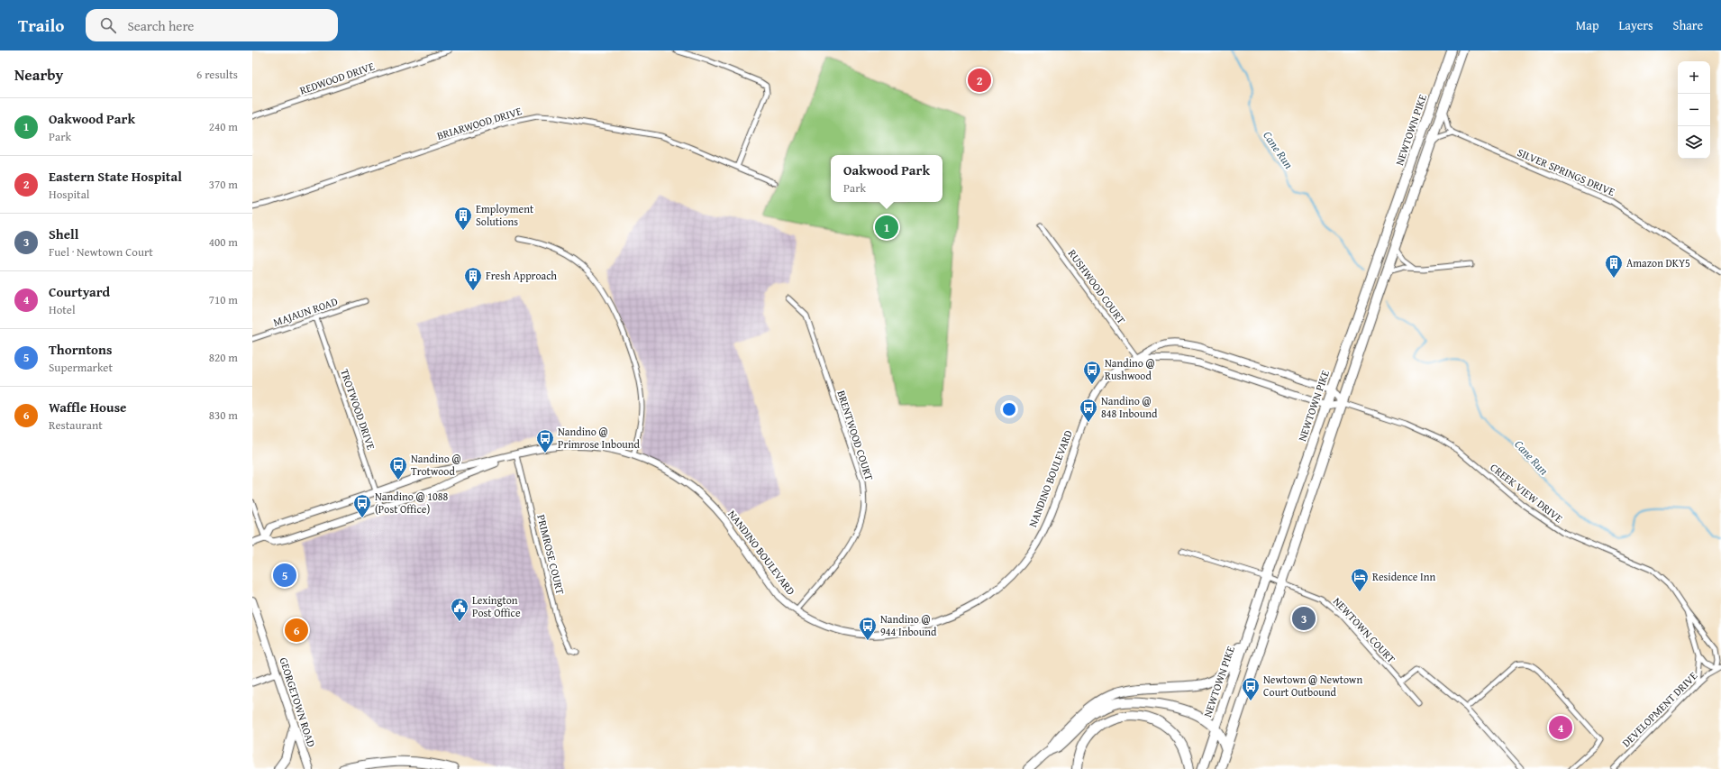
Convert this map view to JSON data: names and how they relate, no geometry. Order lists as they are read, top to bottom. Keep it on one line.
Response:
{"streets":{"highway":["NEWTOWN PIKE"],"main road":["GEORGETOWN ROAD"],"street":["REDWOOD DRIVE","BRIARWOOD DRIVE","SILVER SPRINGS DRIVE","RUSHWOOD COURT","MAJAUN ROAD","TROTWOOD DRIVE","BRENTWOOD COURT","NANDINO BOULEVARD","CREEK VIEW DRIVE","PRIMROSE COURT","NEWTOWN COURT","DEVELOPMENT DRIVE"]},"crossings":[["NEWTOWN PIKE","NANDINO BOULEVARD"],["NEWTOWN PIKE","NEWTOWN COURT"],["RUSHWOOD COURT","NANDINO BOULEVARD"],["MAJAUN ROAD","TROTWOOD DRIVE"],["TROTWOOD DRIVE","NANDINO BOULEVARD"],["BRENTWOOD COURT","NANDINO BOULEVARD"],["NANDINO BOULEVARD","PRIMROSE COURT"],["CREEK VIEW DRIVE","DEVELOPMENT DRIVE"]],"water":["Cane Run"],"places":{"building":["Employment Solutions","Amazon DKY5","Fresh Approach"],"bus stop":["Nandino @ Rushwood","Nandino @ 848 Inbound","Nandino @ Primrose Inbound","Nandino @ Trotwood","Nandino @ 1088 (Post Office)","Nandino @ 944 Inbound","Newtown @ Newtown Court Outbound"],"hotel":["Residence Inn"],"public building":["Lexington Post Office"]},"page":{"header":"Trailo","search":"Search here","nav":["Map","Layers","Share"],"heading":["Nearby","6 results"],"map_buttons":["+","−"],"pins":["2","1","5","3","6","4"],"list":[{"mark":"1","name":"Oakwood Park","note":"Park","value":"240 m"},{"mark":"2","name":"Eastern State Hospital","note":"Hospital","value":"370 m"},{"mark":"3","name":"Shell","note":"Fuel · Newtown Court","value":"400 m"},{"mark":"4","name":"Courtyard","note":"Hotel","value":"710 m"},{"mark":"5","name":"Thorntons","note":"Supermarket","value":"820 m"},{"mark":"6","name":"Waffle House","note":"Restaurant","value":"830 m"}],"popup":["Oakwood Park","Park"]}}
